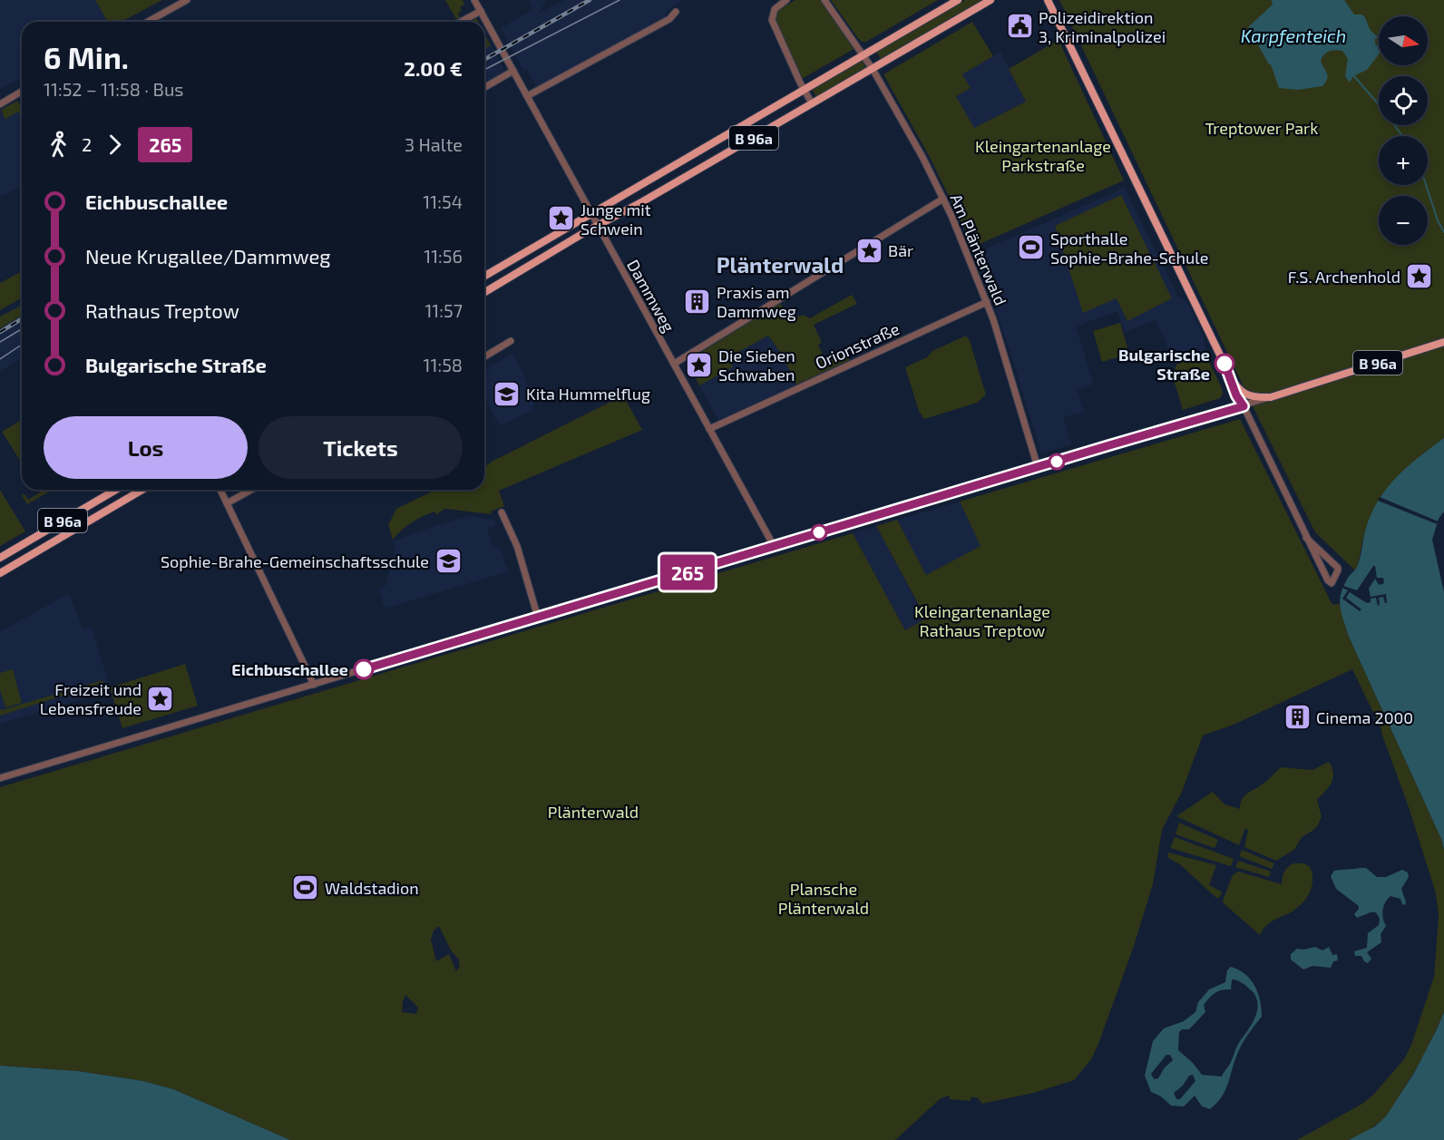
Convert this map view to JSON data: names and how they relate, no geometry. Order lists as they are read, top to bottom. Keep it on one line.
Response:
{"streets":{"main road":["B 96a"],"street":["Am Plänterwald","Dammweg","Orionstraße"]},"crossings":[["B 96a","Am Plänterwald"],["B 96a","Dammweg"],["Am Plänterwald","Orionstraße"],["Dammweg","Orionstraße"]],"districts":["Plänterwald"],"water":["Karpfenteich"],"parks":["Treptower Park","Kleingartenanlage Parkstraße","Kleingartenanlage Rathaus Treptow","Plänterwald","Plansche Plänterwald"],"places":{"public building":["Polizeidirektion 3, Kriminalpolizei"],"place":["Junge mit Schwein","Bär","F.S. Archenhold","Die Sieben Schwaben","Freizeit und Lebensfreude"],"sports":["Sporthalle Sophie-Brahe-Schule","Waldstadion"],"building":["Praxis am Dammweg","Cinema 2000"],"other":["Bulgarische Straße","Eichbuschallee"],"school or university":["Kita Hummelflug","Sophie-Brahe-Gemeinschaftsschule"]},"lines":["bus line 265"],"north":"right","page":{"on_map":"265","map_buttons":["+","−"],"heading":["6 Min.","11:52 – 11:58 · Bus","2.00 €"],"legs":["2","265","3 Halte"],"list":[{"name":"Eichbuschallee","value":"11:54"},{"name":"Neue Krugallee/Dammweg","value":"11:56"},{"name":"Rathaus Treptow","value":"11:57"},{"name":"Bulgarische Straße","value":"11:58"}],"buttons":["Los","Tickets"]}}
